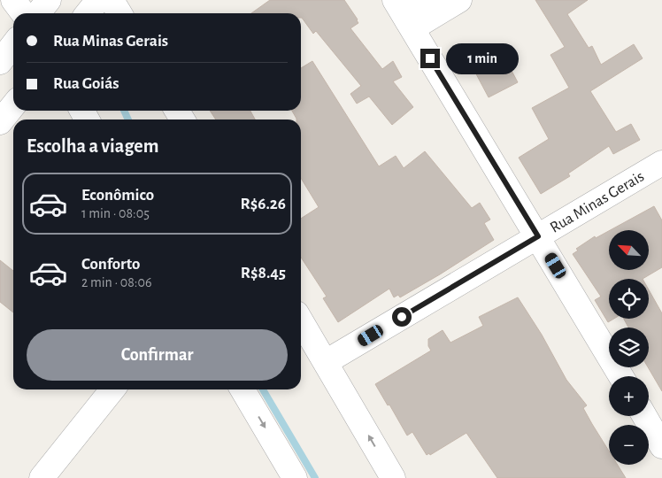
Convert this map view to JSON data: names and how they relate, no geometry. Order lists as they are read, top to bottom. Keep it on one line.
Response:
{"streets":{"street":["Rua Minas Gerais"]},"north":"top left","page":{"banner":["Rua Minas Gerais","Rua Goiás"],"bubble":"1 min","heading":"Escolha a viagem","list":[{"name":"Econômico","note":"1 min · 08:05","value":"R$6.26"},{"name":"Conforto","note":"2 min · 08:06","value":"R$8.45"}],"map_buttons":["+","−"],"buttons":"Confirmar"}}
